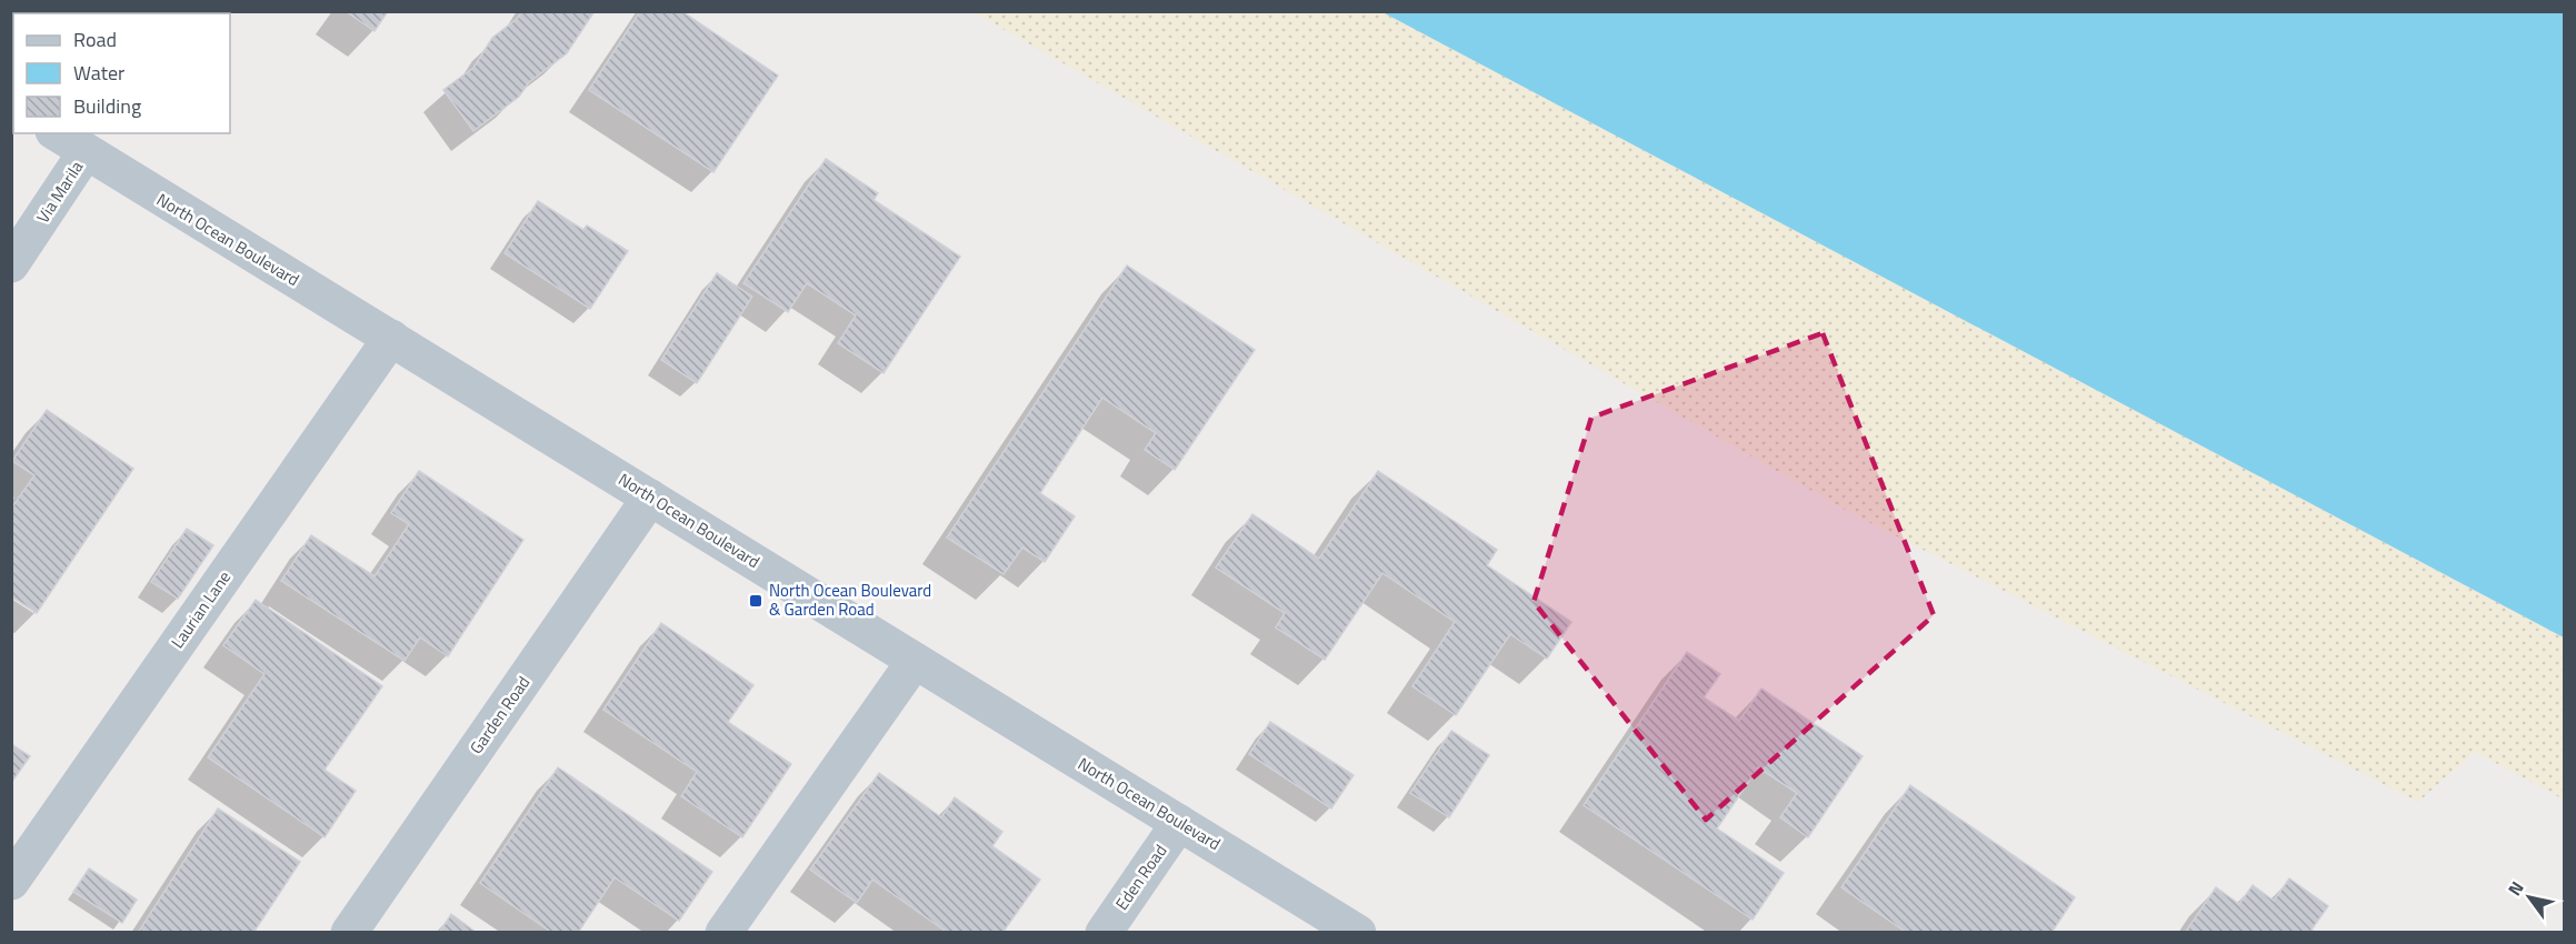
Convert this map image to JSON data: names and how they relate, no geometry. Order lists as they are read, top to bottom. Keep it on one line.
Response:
{"streets":{"street":["Via Marila","North Ocean Boulevard","Laurian Lane","Garden Road","Eden Road"]},"crossings":[["Via Marila","North Ocean Boulevard"],["North Ocean Boulevard","Laurian Lane"],["North Ocean Boulevard","Garden Road"],["North Ocean Boulevard","Eden Road"]],"places":{"transit":["North Ocean Boulevard & Garden Road"]},"legend":["Road","Water","Building"],"north":"top left"}
